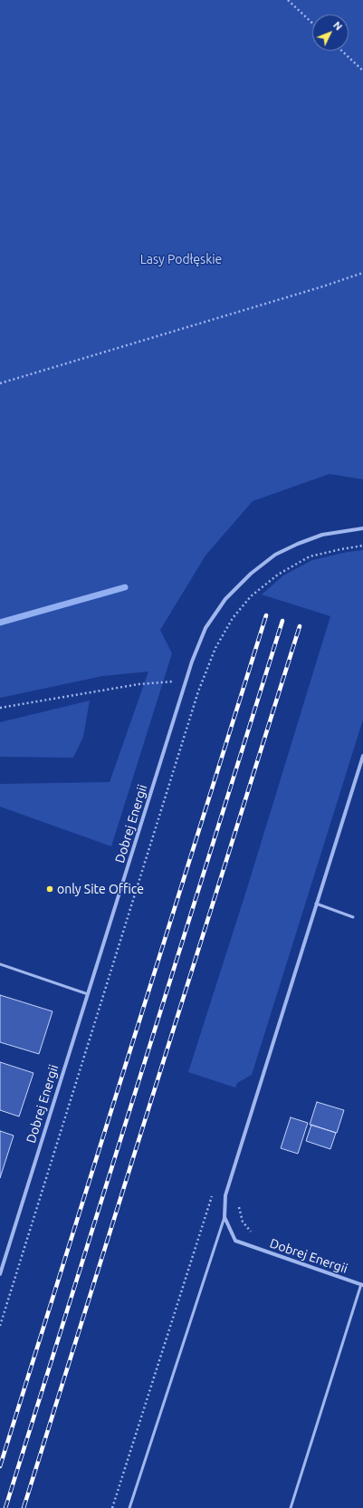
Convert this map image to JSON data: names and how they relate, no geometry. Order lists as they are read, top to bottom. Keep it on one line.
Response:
{"streets":{"street":["Dobrej Energii"]},"parks":["Lasy Podłęskie"],"places":["only Site Office"],"north":"top right"}
